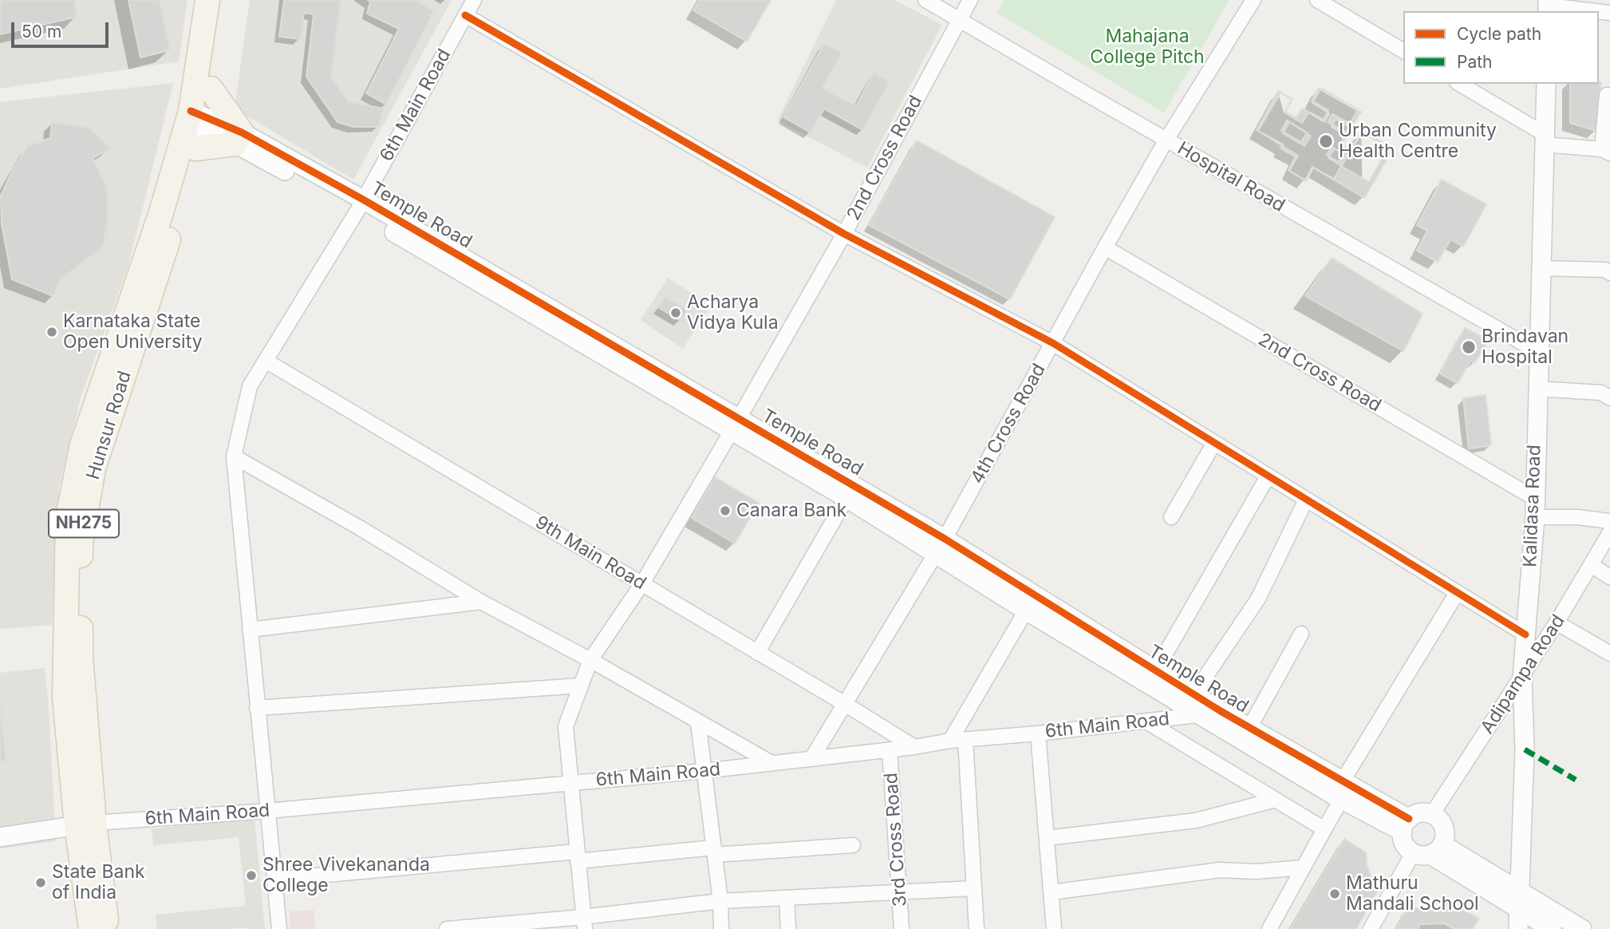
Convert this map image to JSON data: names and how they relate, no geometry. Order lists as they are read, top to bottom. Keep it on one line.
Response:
{"streets":{"main road":["Hunsur Road","NH275"],"street":["6th Main Road","2nd Cross Road","Hospital Road","Temple Road","4th Cross Road","Kalidasa Road","9th Main Road","Adipampa Road","3rd Cross Road"]},"crossings":[["6th Main Road","2nd Cross Road"],["6th Main Road","Temple Road"],["6th Main Road","4th Cross Road"],["6th Main Road","Hunsur Road"],["6th Main Road","9th Main Road"],["6th Main Road","3rd Cross Road"],["2nd Cross Road","Hospital Road"],["2nd Cross Road","Temple Road"],["2nd Cross Road","4th Cross Road"],["2nd Cross Road","Kalidasa Road"],["2nd Cross Road","9th Main Road"],["Hospital Road","4th Cross Road"],["Hospital Road","Kalidasa Road"],["Temple Road","4th Cross Road"],["Temple Road","Hunsur Road"],["Temple Road","Adipampa Road"],["4th Cross Road","9th Main Road"],["Kalidasa Road","Adipampa Road"]],"parks":["Mahajana College Pitch"],"places":["Urban Community Health Centre","Acharya Vidya Kula","Karnataka State Open University","Brindavan Hospital","Canara Bank","Shree Vivekananda College","State Bank of India","Mathuru Mandali School"],"legend":["Cycle path","Path"],"scale_bar":"50 m"}
